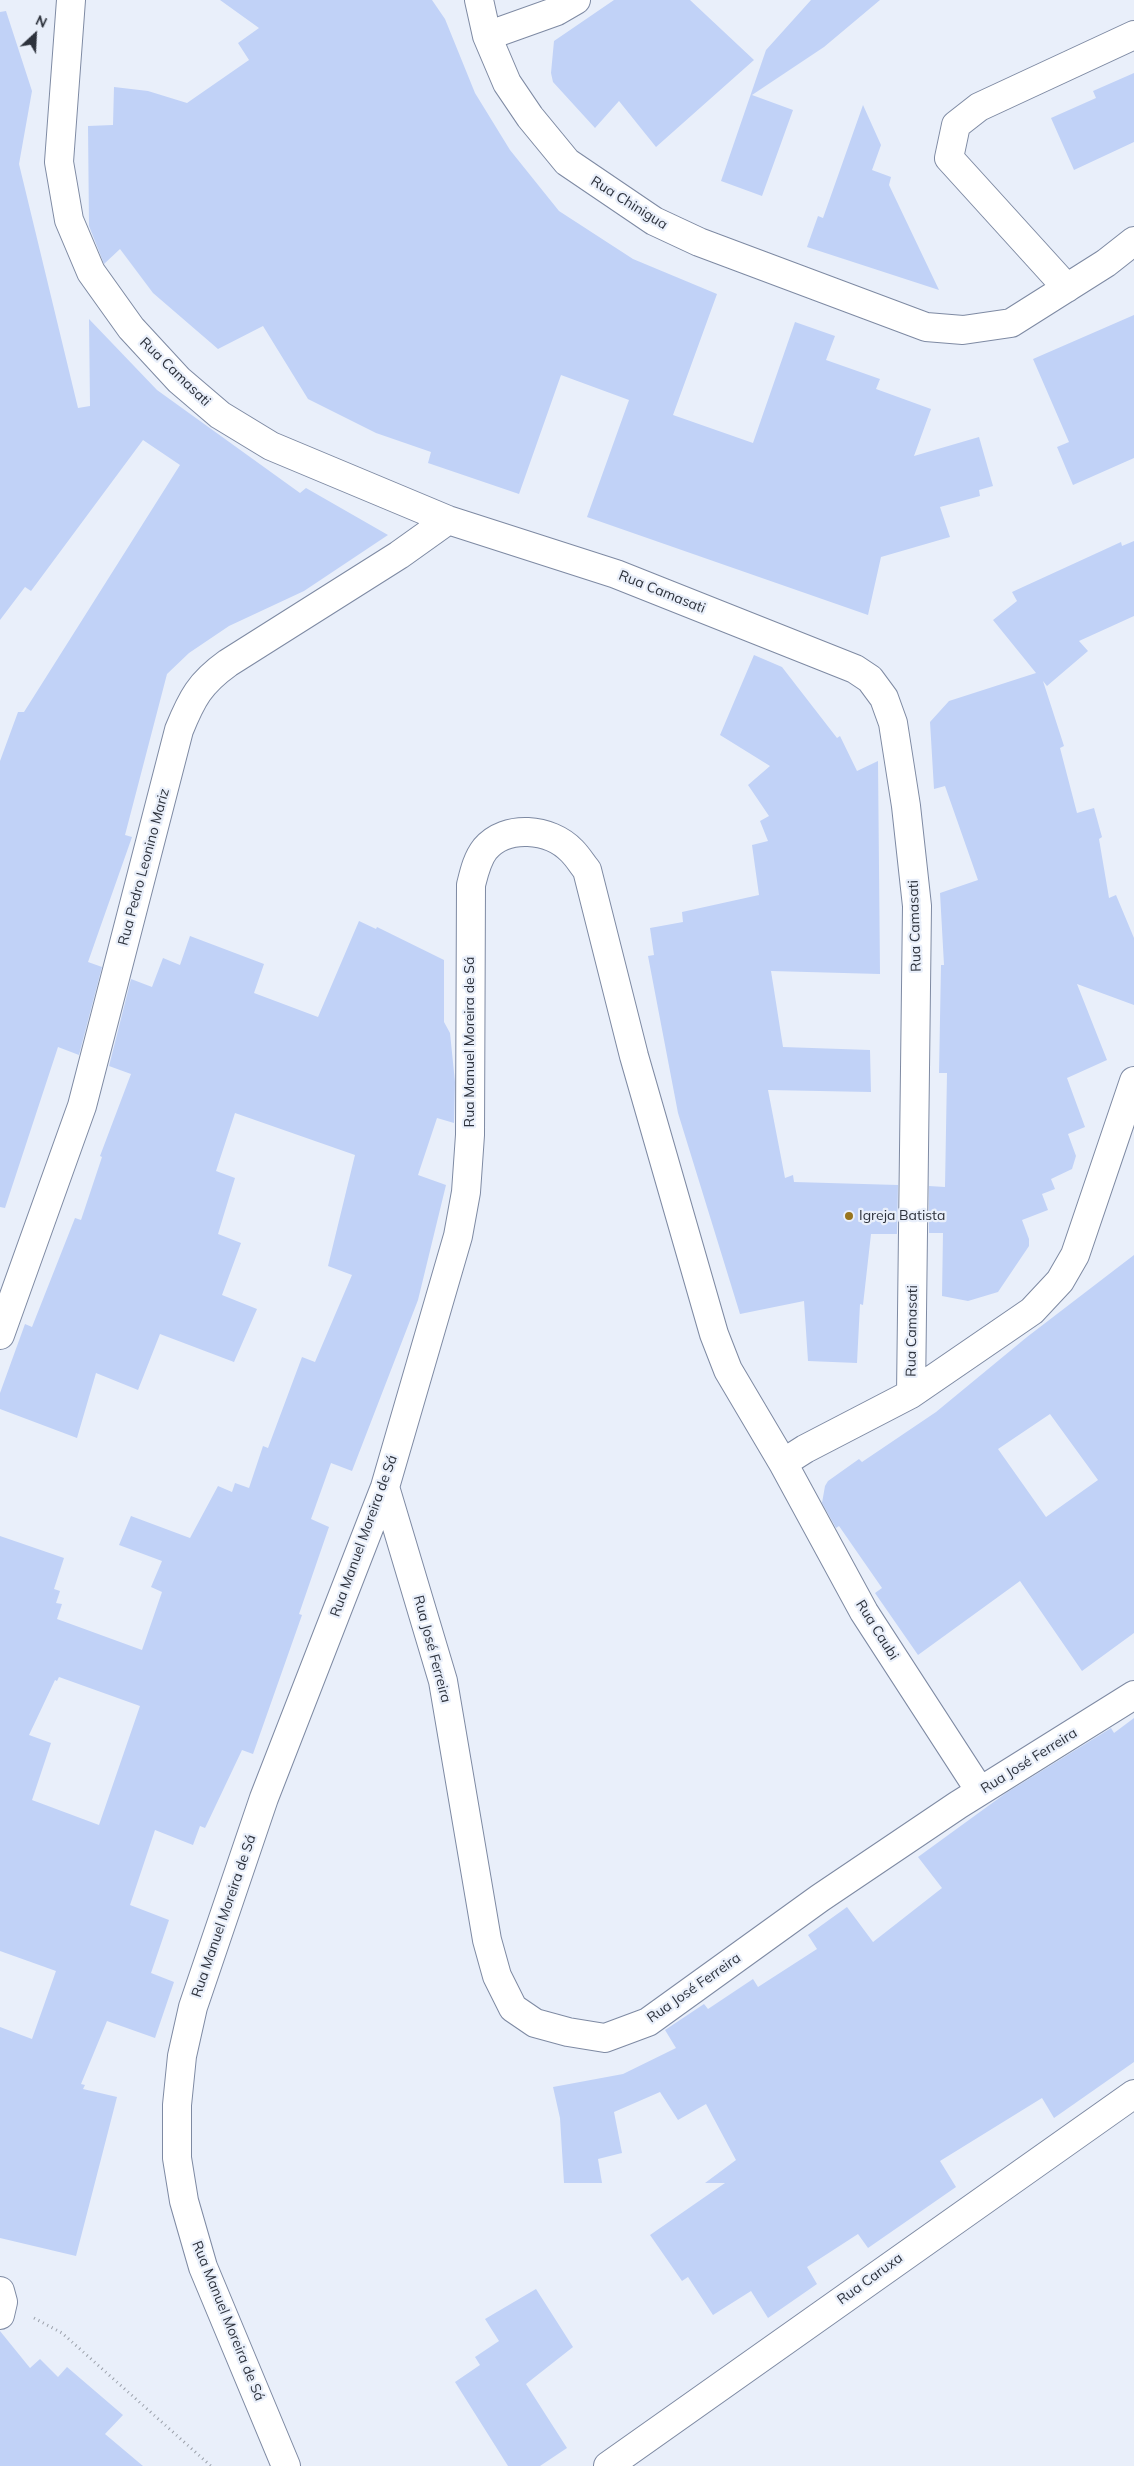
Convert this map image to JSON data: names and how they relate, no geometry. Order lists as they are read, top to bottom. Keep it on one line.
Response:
{"streets":{"street":["Rua Chinigua","Rua Camasati","Rua Pedro Leonino Mariz","Rua Manuel Moreira de Sá","Rua Caubi","Rua José Ferreira","Rua Caruxa"]},"crossings":[["Rua Camasati","Rua Pedro Leonino Mariz"],["Rua Manuel Moreira de Sá","Rua Caubi"],["Rua Manuel Moreira de Sá","Rua José Ferreira"],["Rua Caubi","Rua José Ferreira"]],"places":["Igreja Batista"],"north":"top right"}
